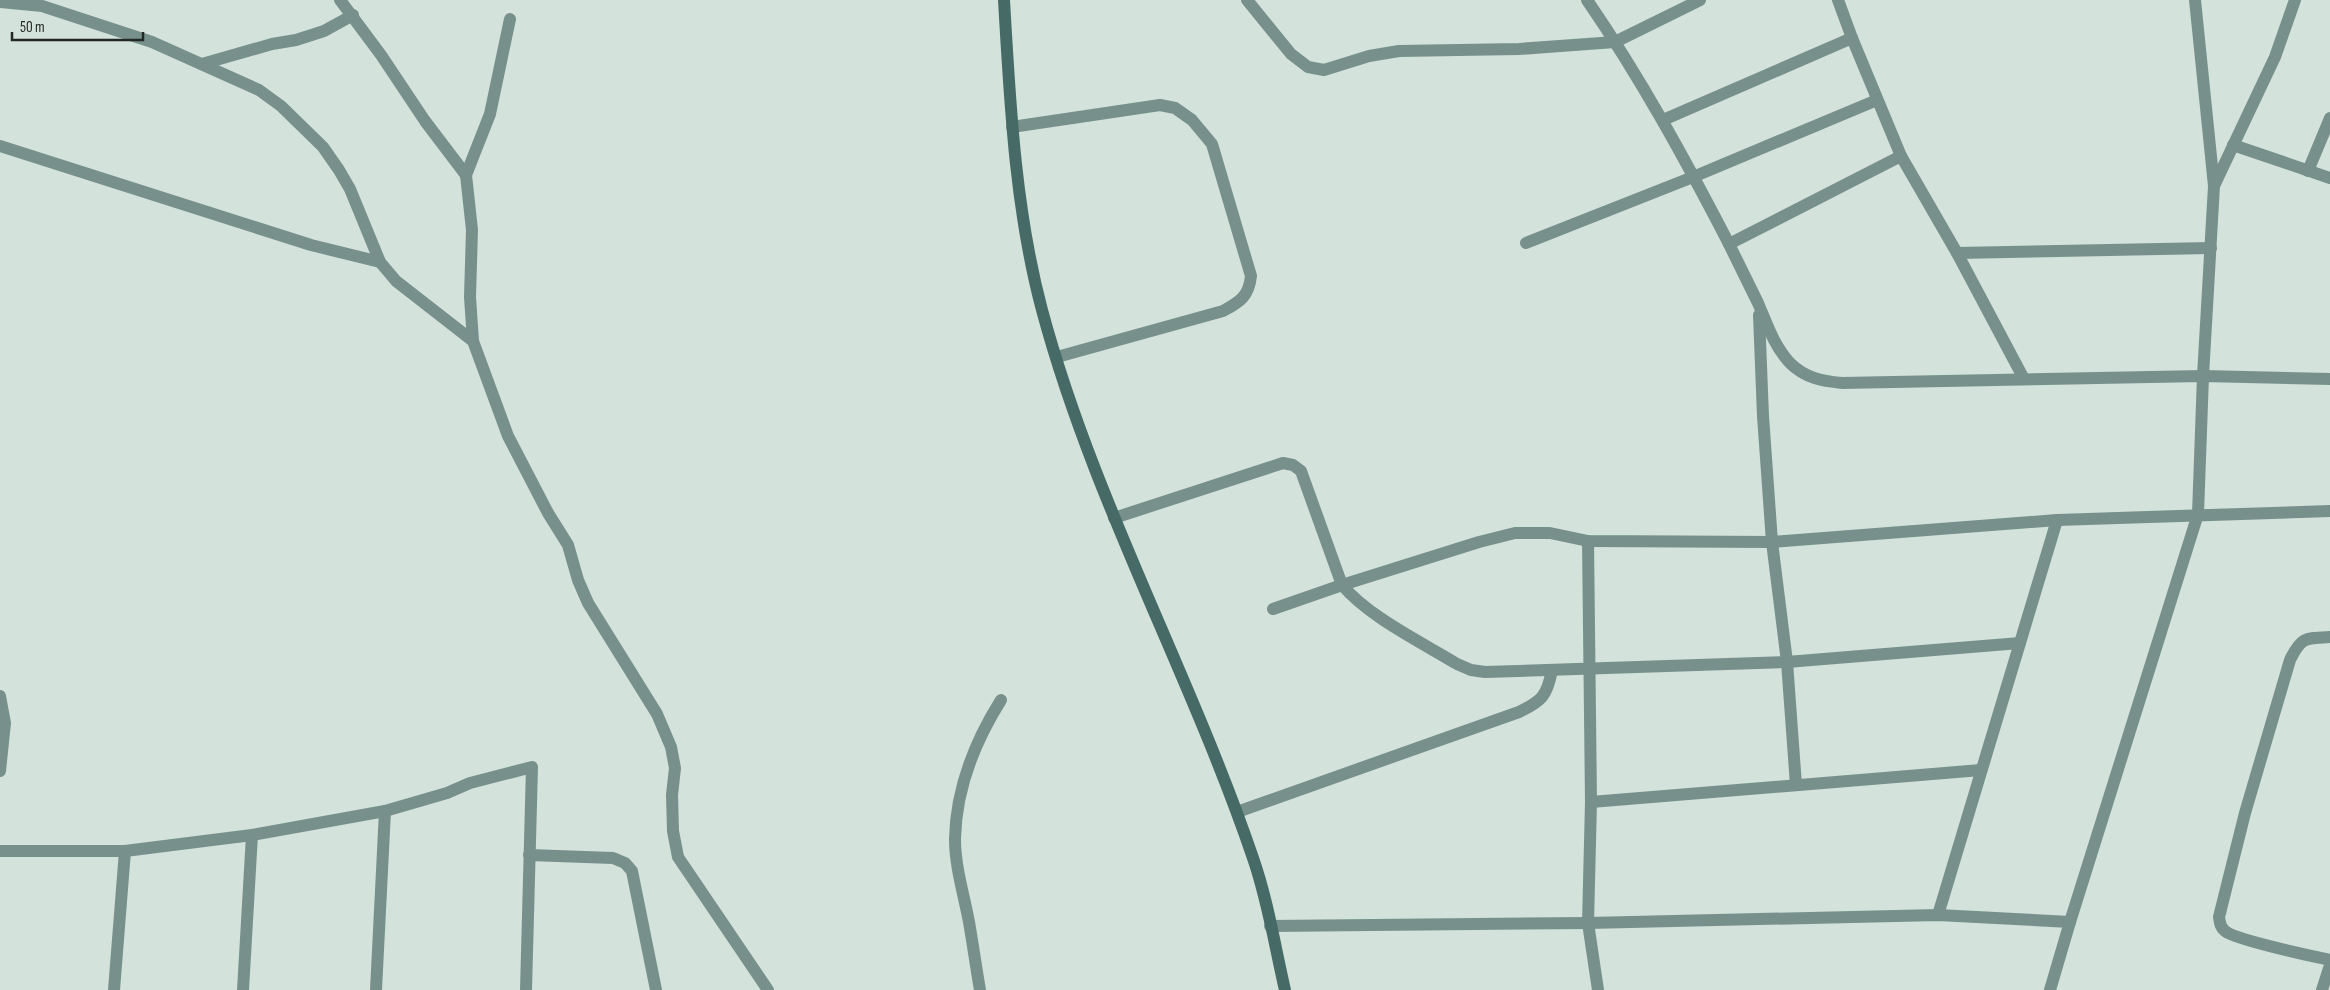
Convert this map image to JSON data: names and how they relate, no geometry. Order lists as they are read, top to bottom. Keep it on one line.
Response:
{"scale_bar":"50 m"}
